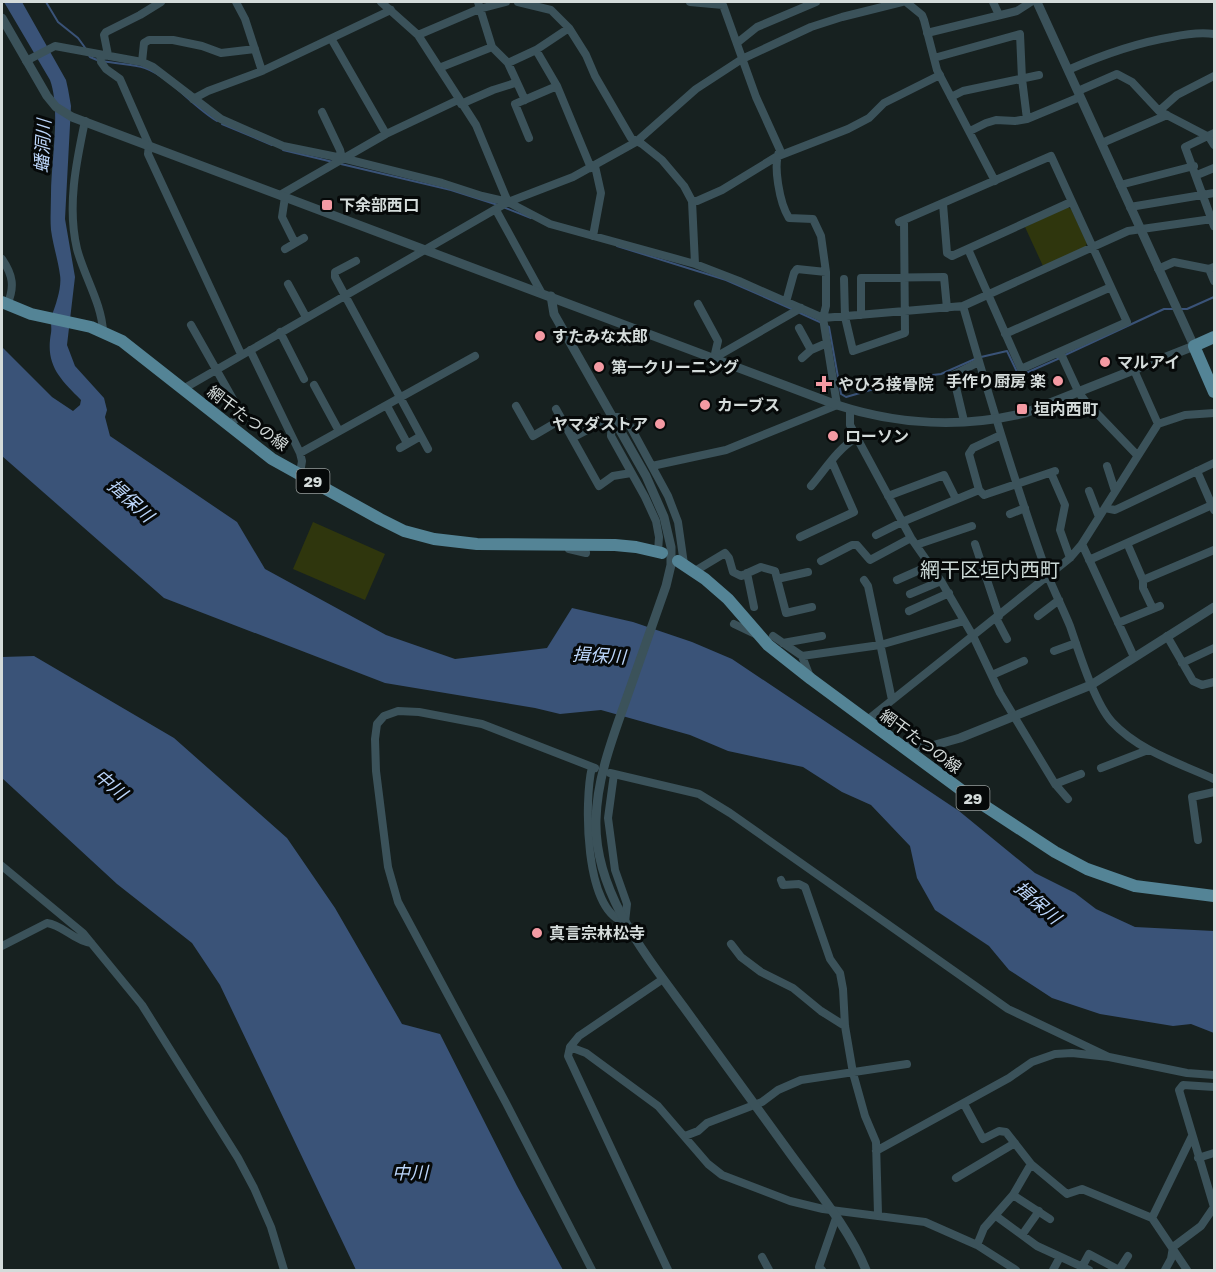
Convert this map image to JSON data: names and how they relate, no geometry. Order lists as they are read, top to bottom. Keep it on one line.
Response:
{"streets":{"main road":["網干たつの線","29"]},"districts":["網干区垣内西町"],"water":["蟠洞川","揖保川","中川"],"places":{"transit":["下余部西口","垣内西町"],"other":["すたみな太郎","マルアイ","第一クリーニング","手作り厨房 楽","カーブス","ヤマダストア","ローソン","真言宗林松寺"],"health":["やひろ接骨院"]}}
